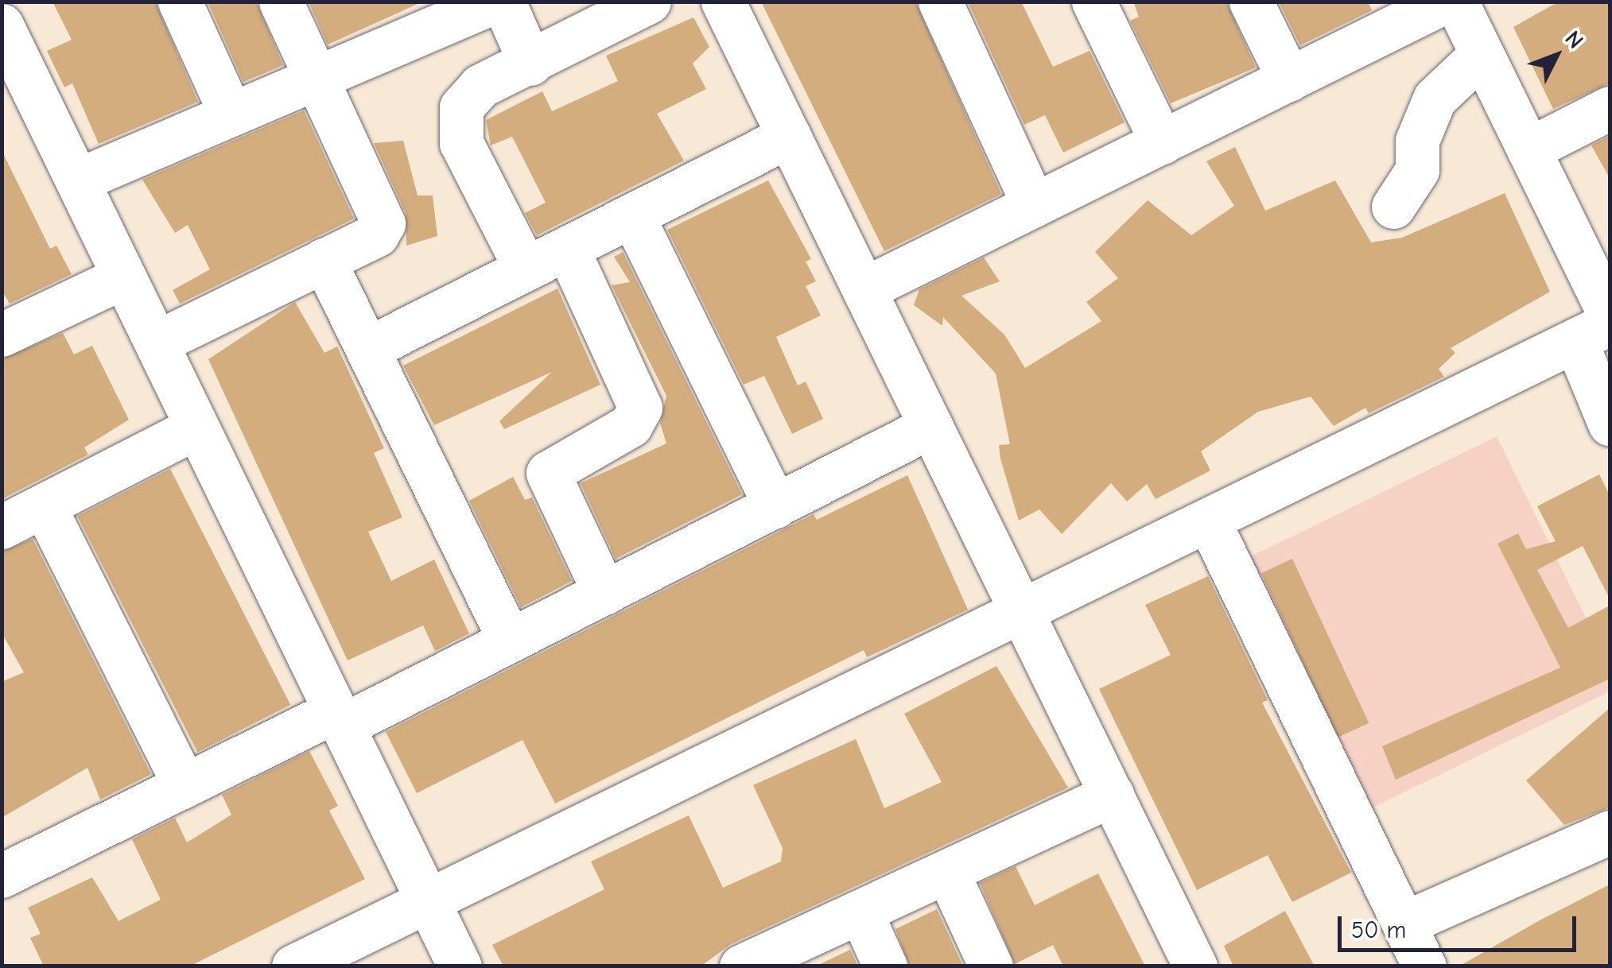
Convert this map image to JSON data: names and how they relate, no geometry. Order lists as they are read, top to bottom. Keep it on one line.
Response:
{"scale_bar":"50 m","north":"top right"}
